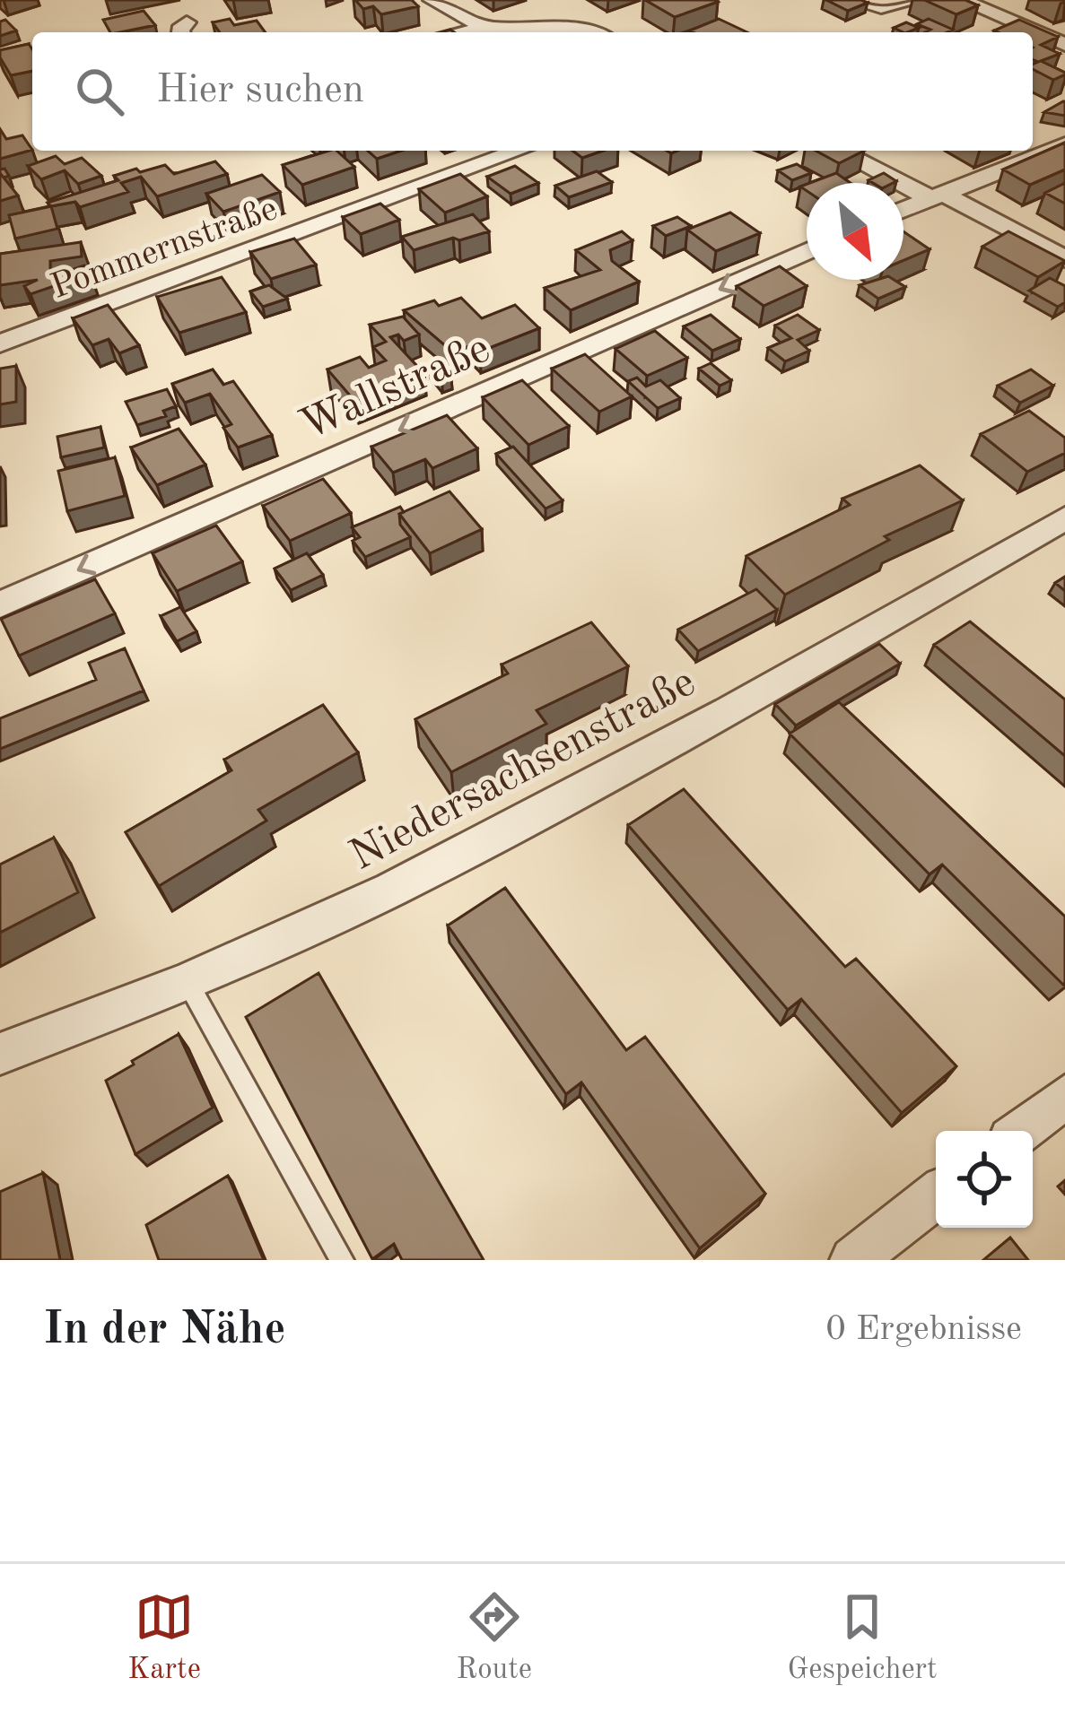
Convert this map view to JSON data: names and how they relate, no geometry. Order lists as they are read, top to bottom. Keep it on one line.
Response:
{"streets":{"street":["Pommernstraße","Wallstraße","Niedersachsenstraße"]},"one_way":["Wallstraße"],"north":"bottom right","page":{"search":"Hier suchen","heading":["In der Nähe","0 Ergebnisse"],"nav":["Karte","Route","Gespeichert"]}}
